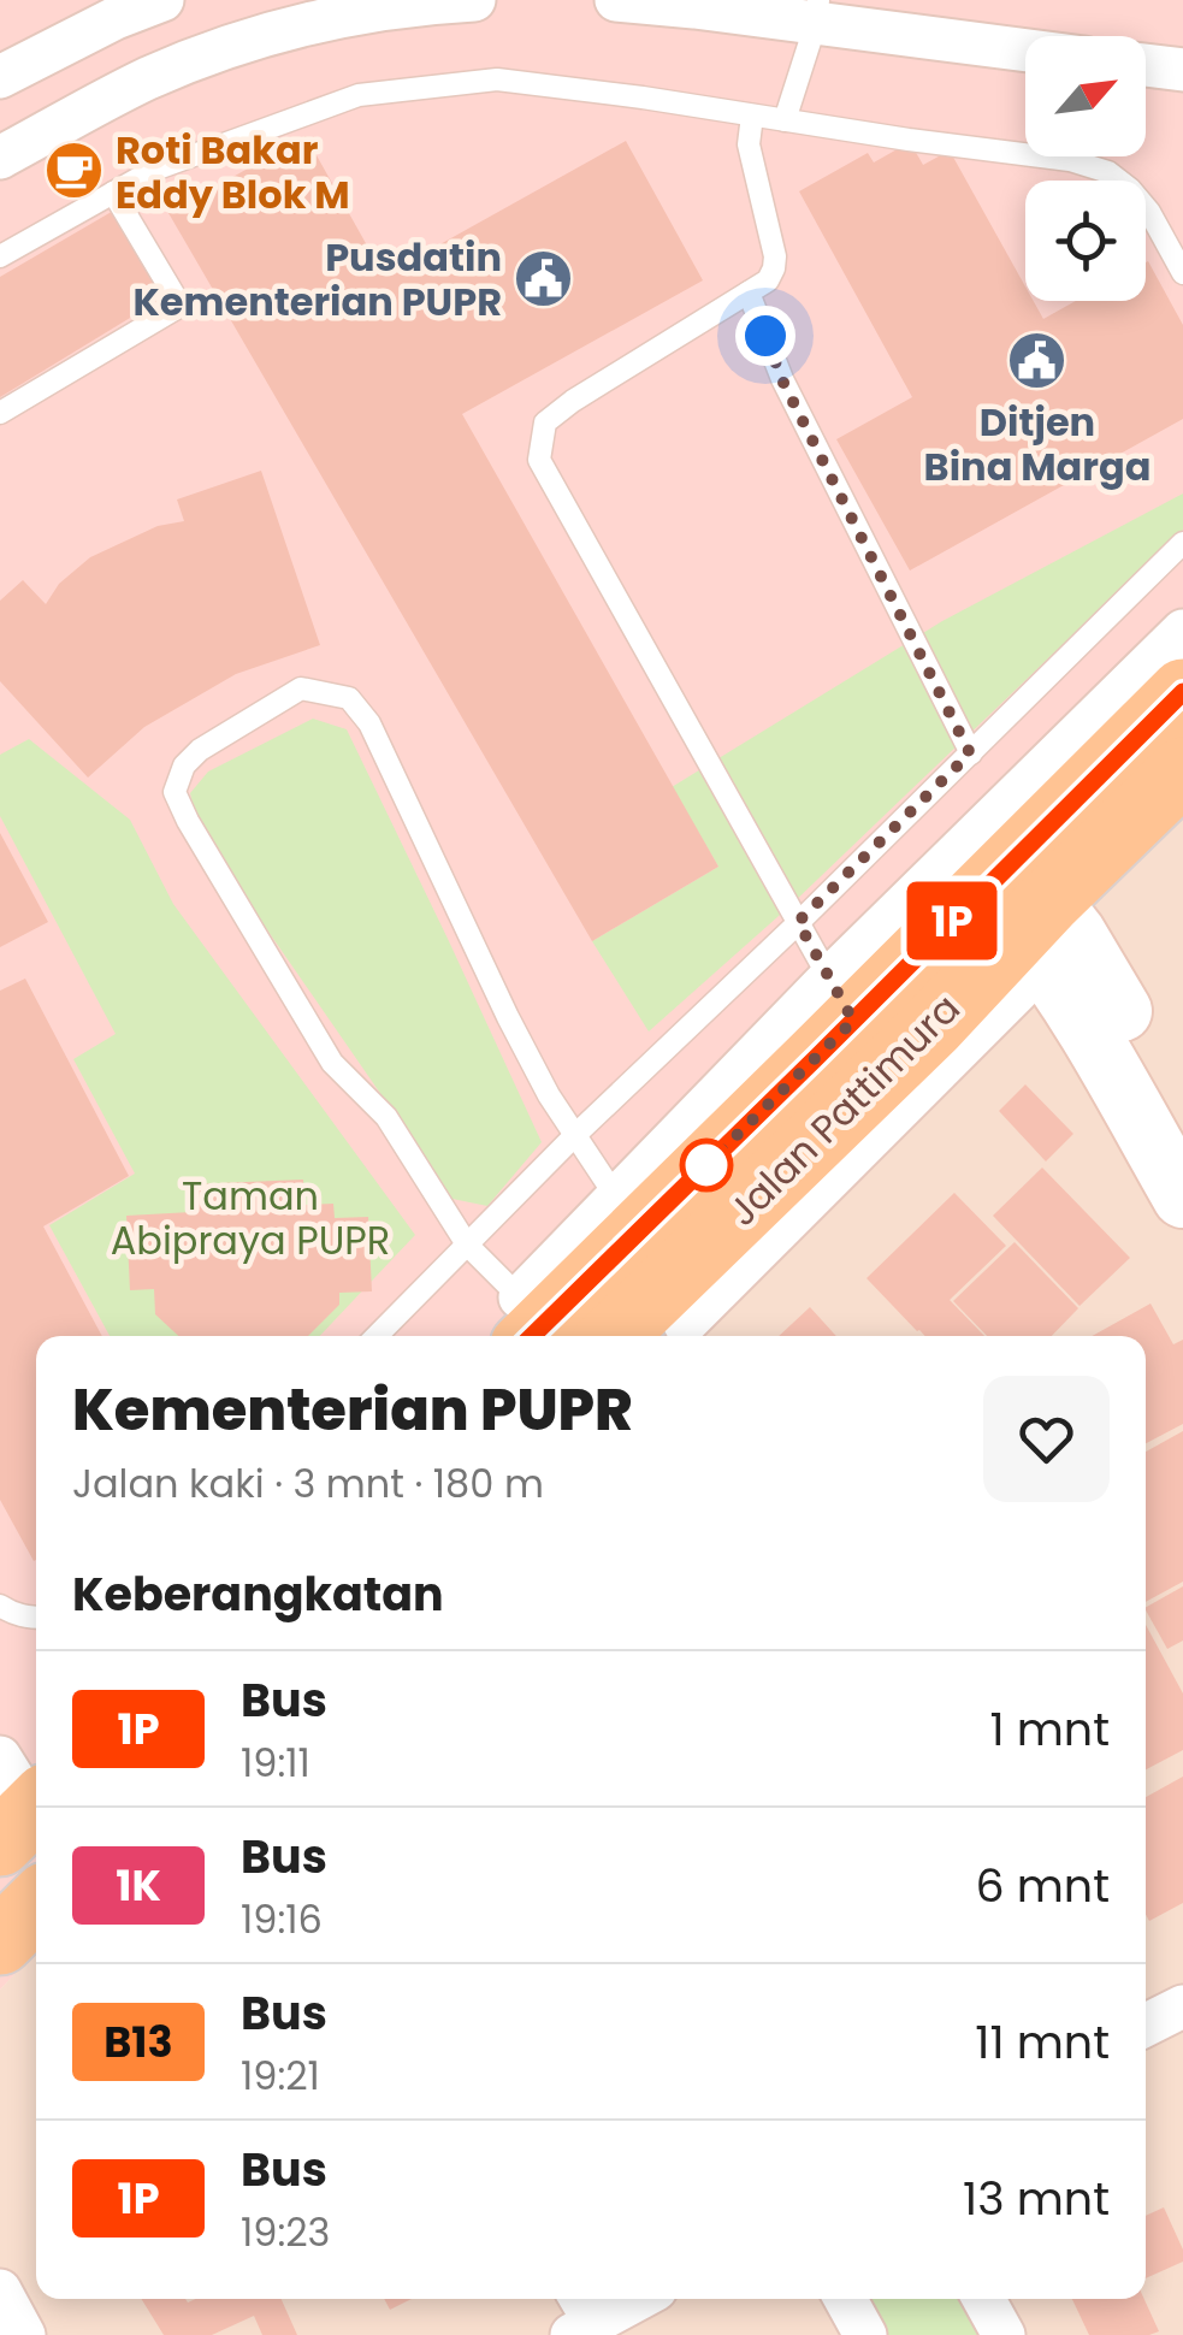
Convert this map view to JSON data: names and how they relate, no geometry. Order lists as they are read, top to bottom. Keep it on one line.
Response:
{"streets":{"main road":["Jalan Pattimura"]},"parks":["Taman Abipraya PUPR"],"places":{"cafe":["Roti Bakar Eddy Blok M"],"public building":["Pusdatin Kementerian PUPR","Ditjen Bina Marga"]},"lines":["bus line 1P"],"north":"top right","page":{"on_map":"1P","heading":[["Kementerian PUPR","Jalan kaki · 3 mnt · 180 m"],"Keberangkatan"],"list":[{"mark":"1P","name":"Bus","note":"19:11","value":"1 mnt"},{"mark":"1K","name":"Bus","note":"19:16","value":"6 mnt"},{"mark":"B13","name":"Bus","note":"19:21","value":"11 mnt"},{"mark":"1P","name":"Bus","note":"19:23","value":"13 mnt"}]}}
